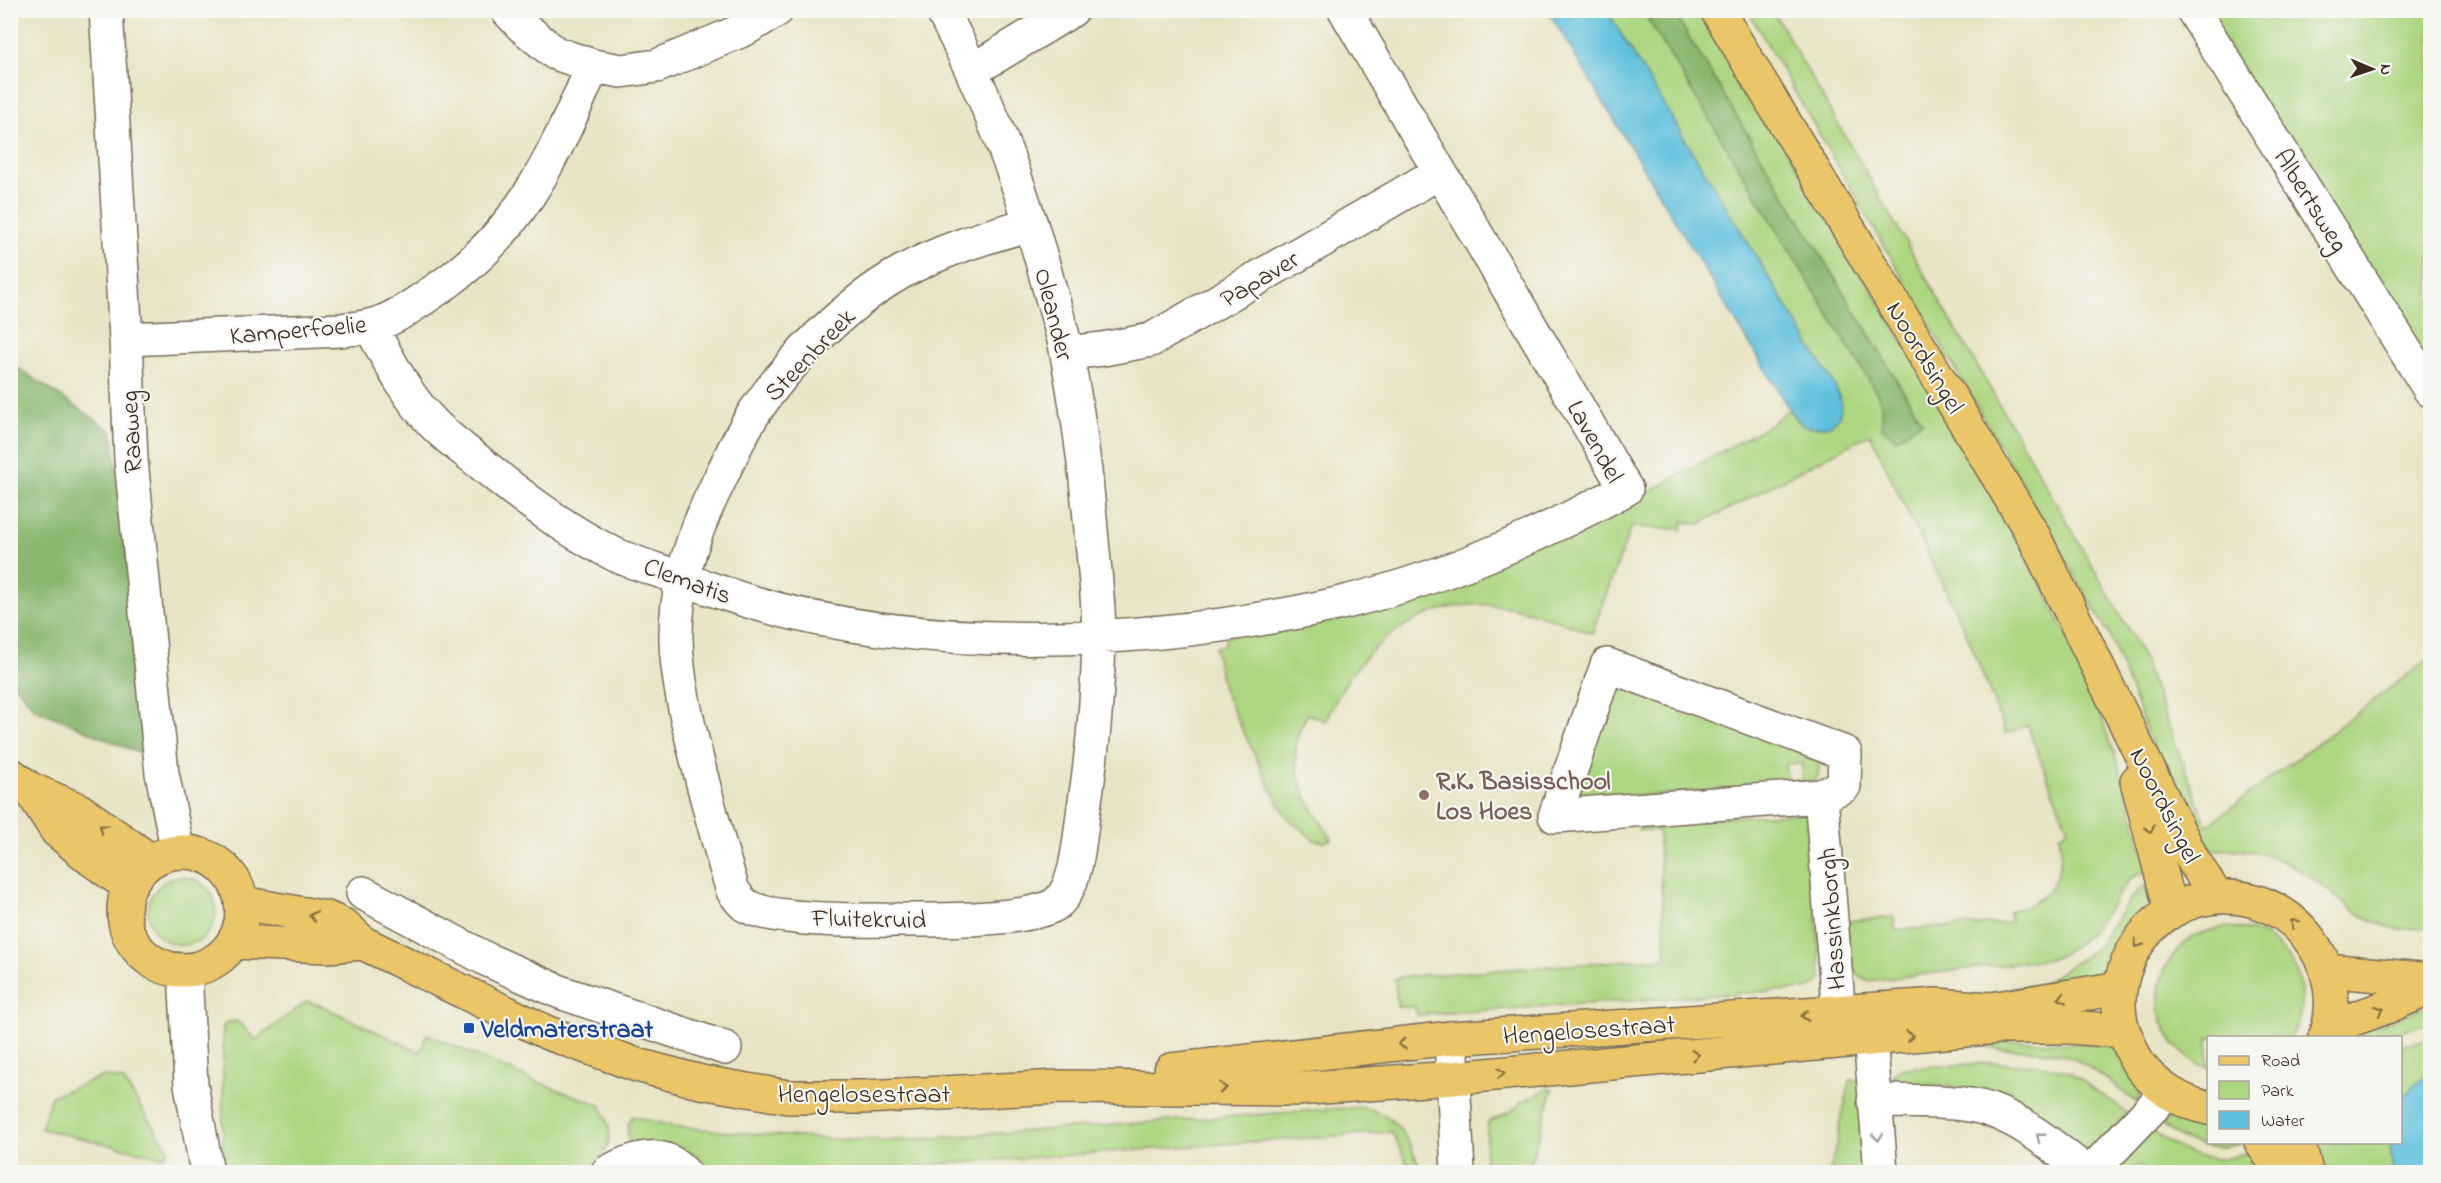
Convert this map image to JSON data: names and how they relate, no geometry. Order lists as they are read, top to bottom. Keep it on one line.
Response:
{"streets":{"main road":["Noordsingel","Hengelosestraat"],"street":["Albertsweg","Papaver","Oleander","Kamperfoelie","Steenbreek","Raaweg","Lavendel","Clematis","Fluitekruid","Hassinkborgh"]},"crossings":[["Papaver","Oleander"],["Papaver","Lavendel"],["Oleander","Steenbreek"],["Oleander","Lavendel"],["Oleander","Clematis"],["Oleander","Fluitekruid"],["Kamperfoelie","Raaweg"],["Kamperfoelie","Clematis"],["Steenbreek","Clematis"],["Steenbreek","Fluitekruid"],["Raaweg","Hengelosestraat"],["Lavendel","Clematis"],["Lavendel","Fluitekruid"],["Clematis","Fluitekruid"],["Hassinkborgh","Hengelosestraat"]],"places":{"other":["R.K. Basisschool Los Hoes"],"transit":["Veldmaterstraat"]},"legend":["Road","Park","Water"],"north":"right"}
